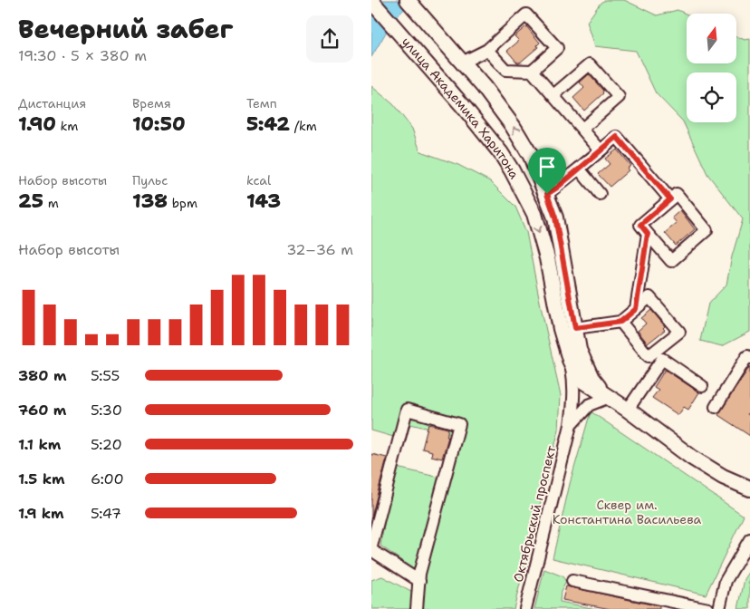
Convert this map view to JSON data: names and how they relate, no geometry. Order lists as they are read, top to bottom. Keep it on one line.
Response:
{"streets":{"main road":["улица Академика Харитона"],"street":["Октябрьский проспект"]},"crossings":[["улица Академика Харитона","Октябрьский проспект"]],"parks":["Сквер им. Константина Васильева"],"north":"top","page":{"heading":["Вечерний забег","19:30 · 5 × 380 m"],"stats":[["Дистанция","1.90 km"],["Время","10:50"],["Темп","5:42 /km"],["Набор высоты","25 m"],["Пульс","138 bpm"],["kcal","143"]],"chart":["Набор высоты","32–36 m"],"list":[{"name":"380 m","note":"5:55"},{"name":"760 m","note":"5:30"},{"name":"1.1 km","note":"5:20"},{"name":"1.5 km","note":"6:00"},{"name":"1.9 km","note":"5:47"}]}}
